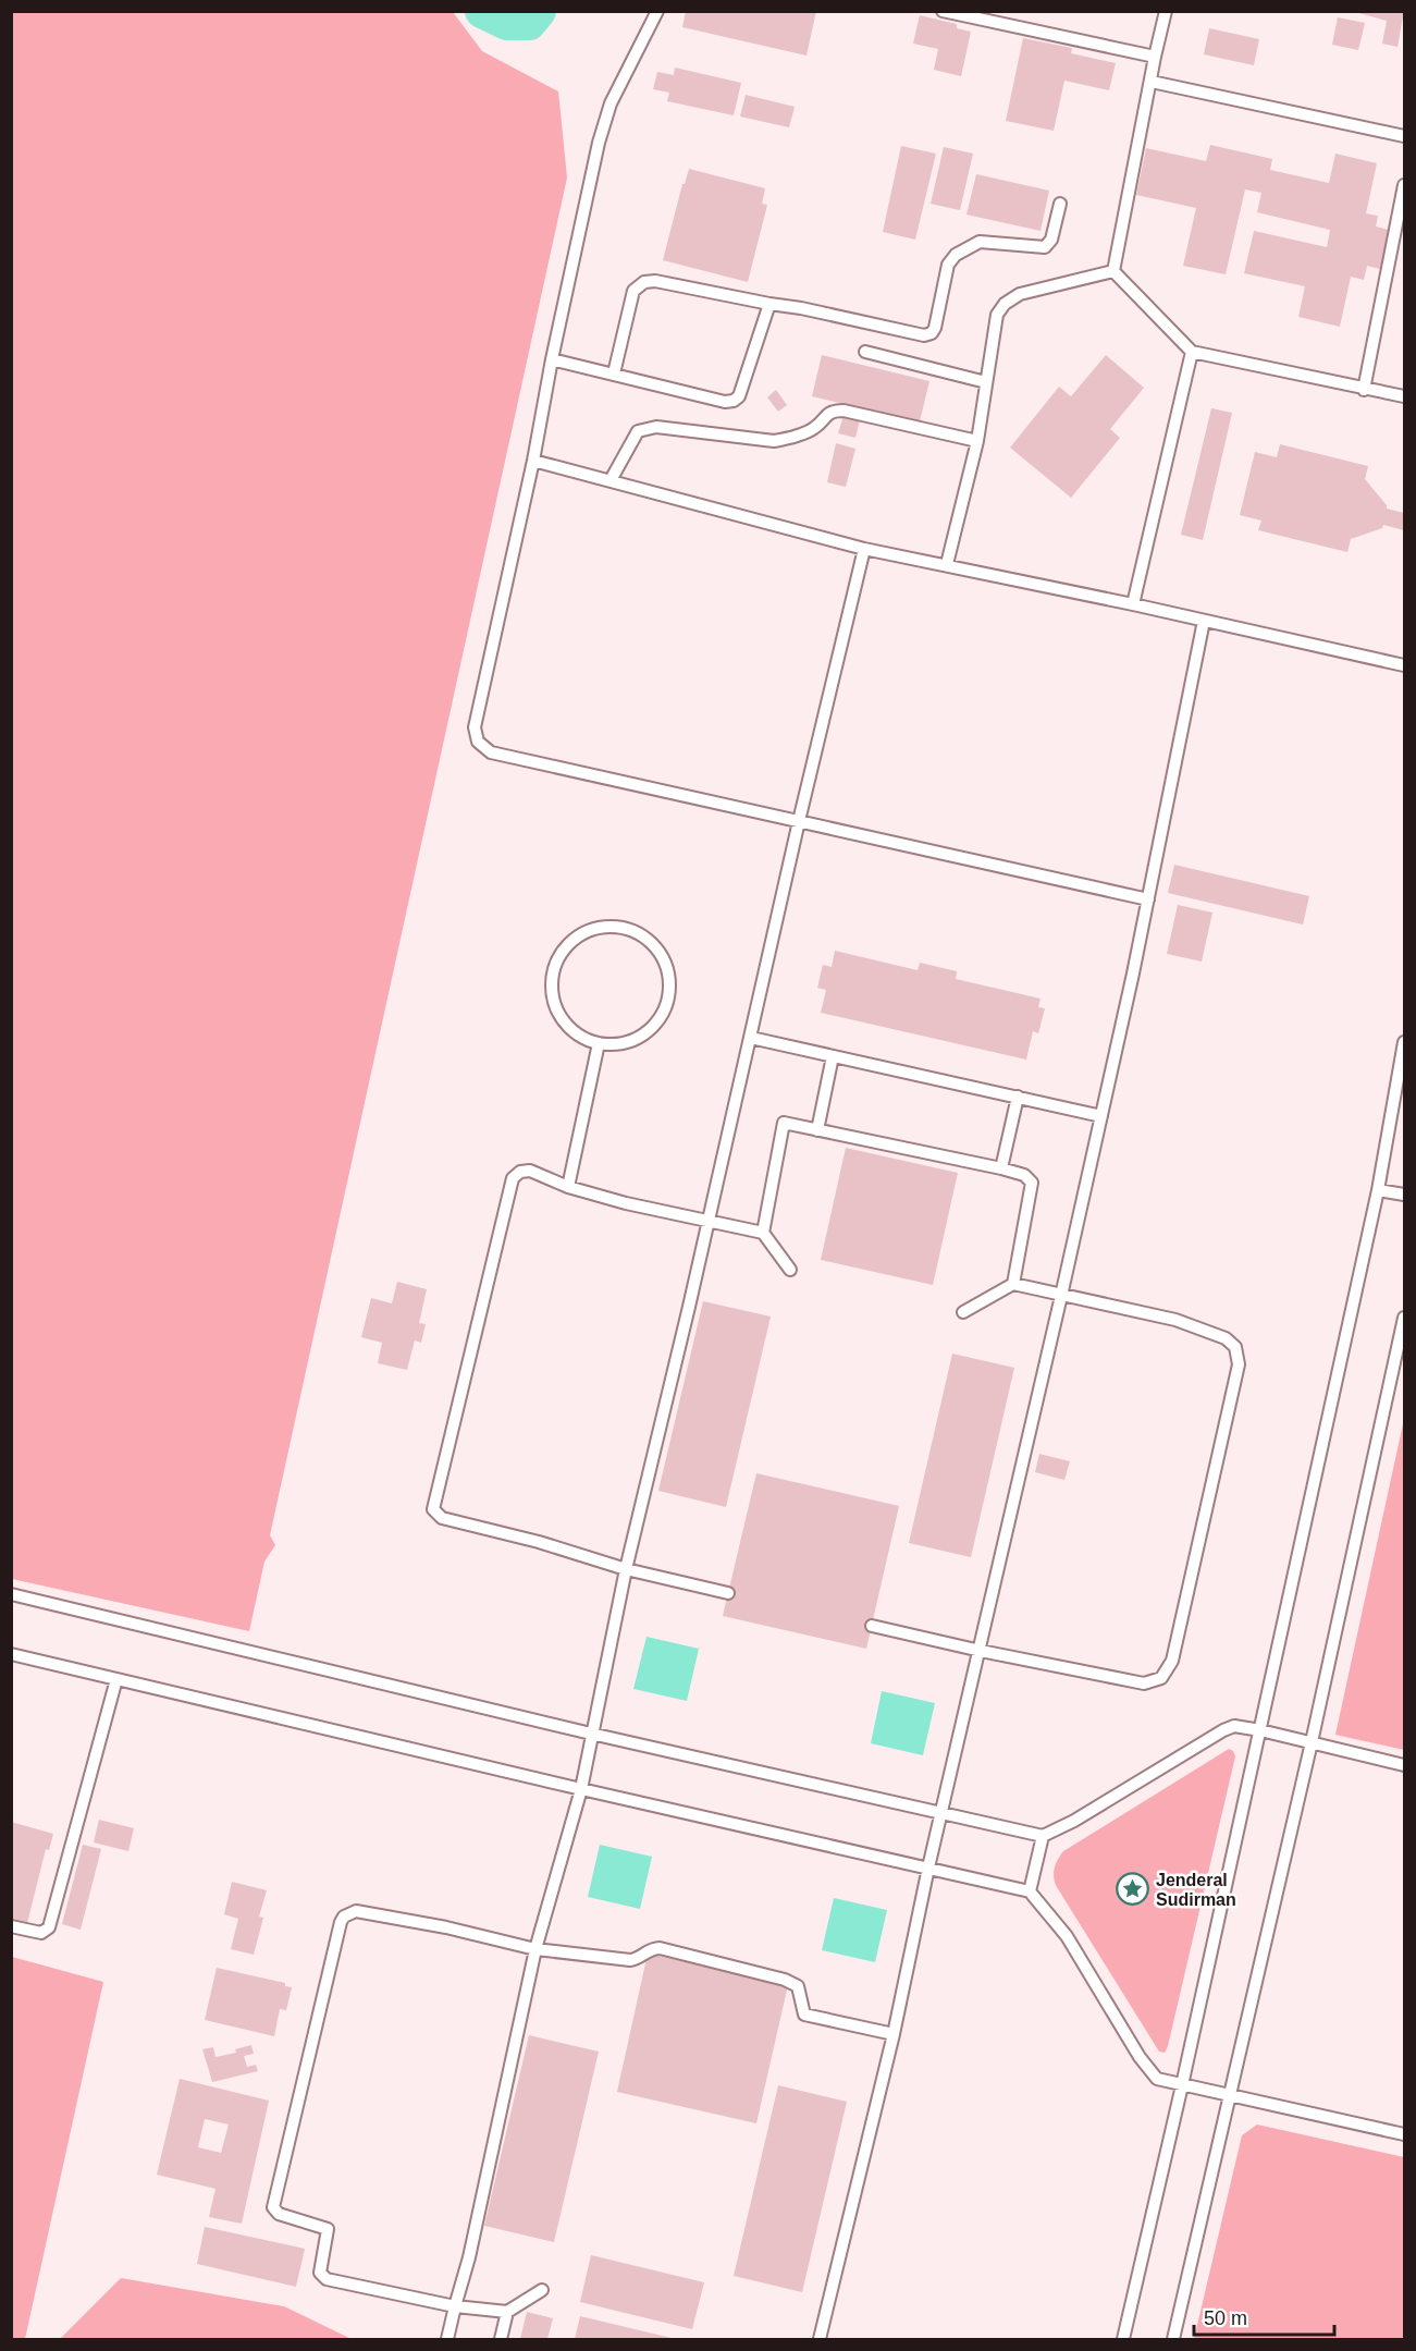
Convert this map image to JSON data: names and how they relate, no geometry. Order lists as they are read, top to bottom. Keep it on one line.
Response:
{"places":{"place":["Jenderal Sudirman"]},"scale_bar":"50 m"}
